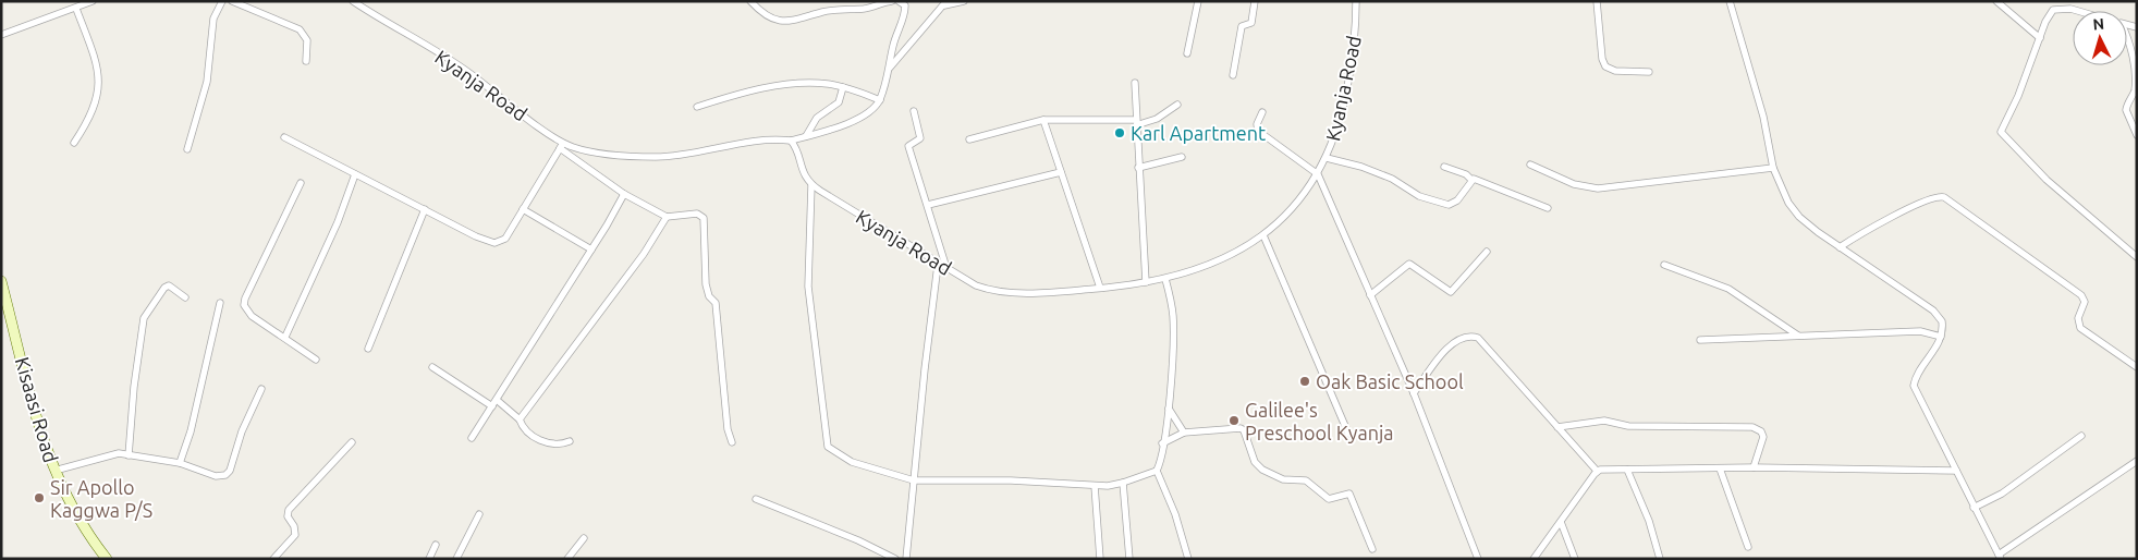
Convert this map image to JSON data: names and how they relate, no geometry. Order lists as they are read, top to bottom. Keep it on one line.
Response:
{"streets":{"main road":["Kisaasi Road"],"street":["Kyanja Road"]},"places":["Karl Apartment","Oak Basic School","Galilee's Preschool Kyanja","Sir Apollo Kaggwa P/S"],"north":"top"}
